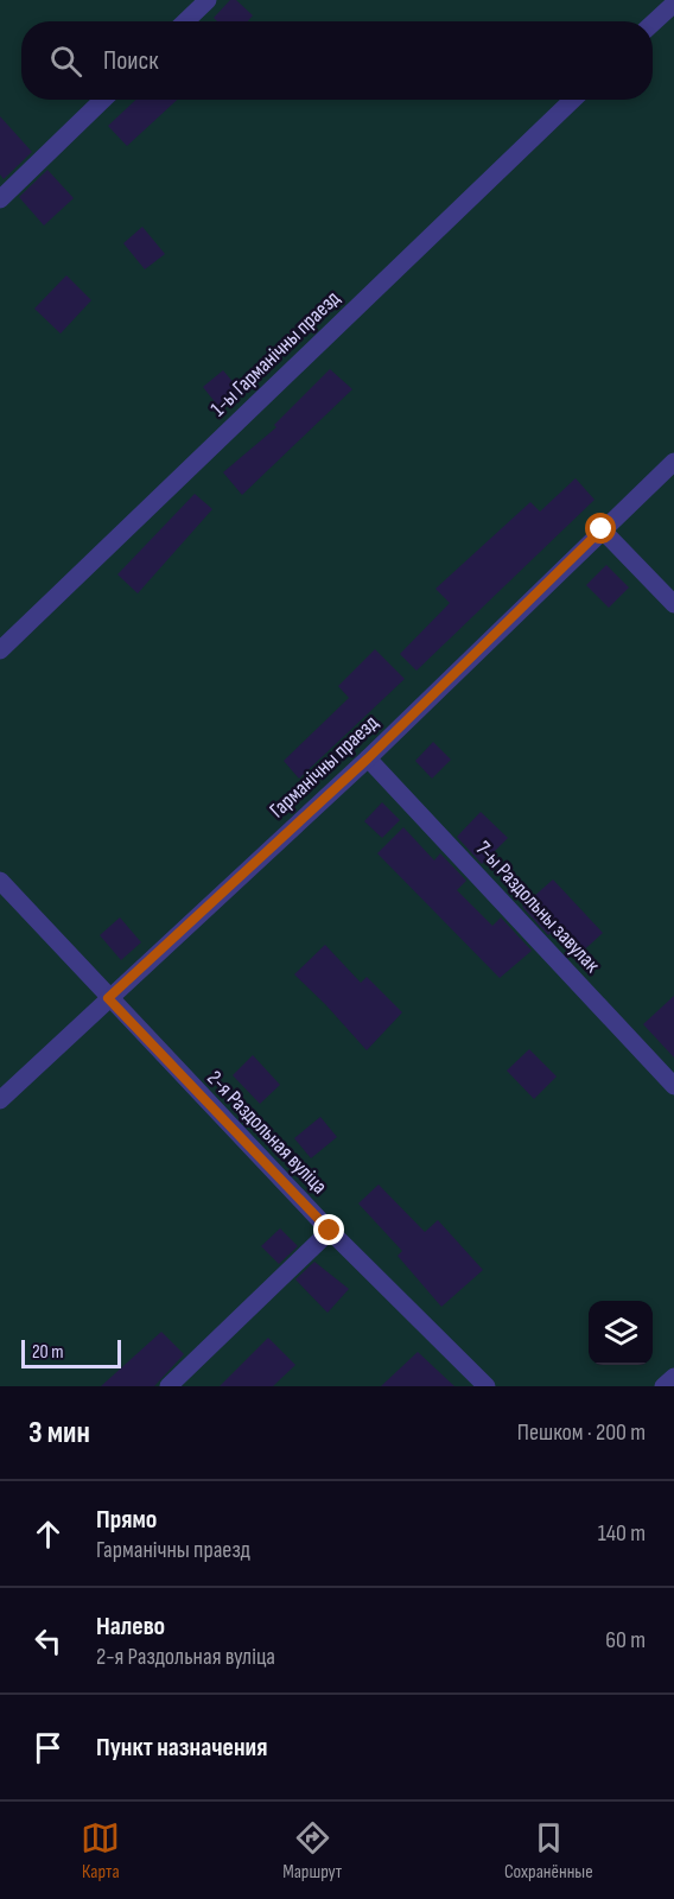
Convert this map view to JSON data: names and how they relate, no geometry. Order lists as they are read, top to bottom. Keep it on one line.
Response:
{"streets":{"lane":["1-ы Гарманічны праезд","Гарманічны праезд","7-ы Раздольны завулак","2-я Раздольная вуліца"]},"crossings":[["Гарманічны праезд","7-ы Раздольны завулак"],["Гарманічны праезд","2-я Раздольная вуліца"]],"scale_bar":"20 m","page":{"search":"Поиск","scale":"20 m","heading":["3 мин","Пешком · 200 m"],"list":[["Прямо","Гарманічны праезд","140 m"],["Налево","2-я Раздольная вуліца","60 m"],"Пункт назначения"],"nav":["Карта","Маршрут","Сохранённые"]}}
